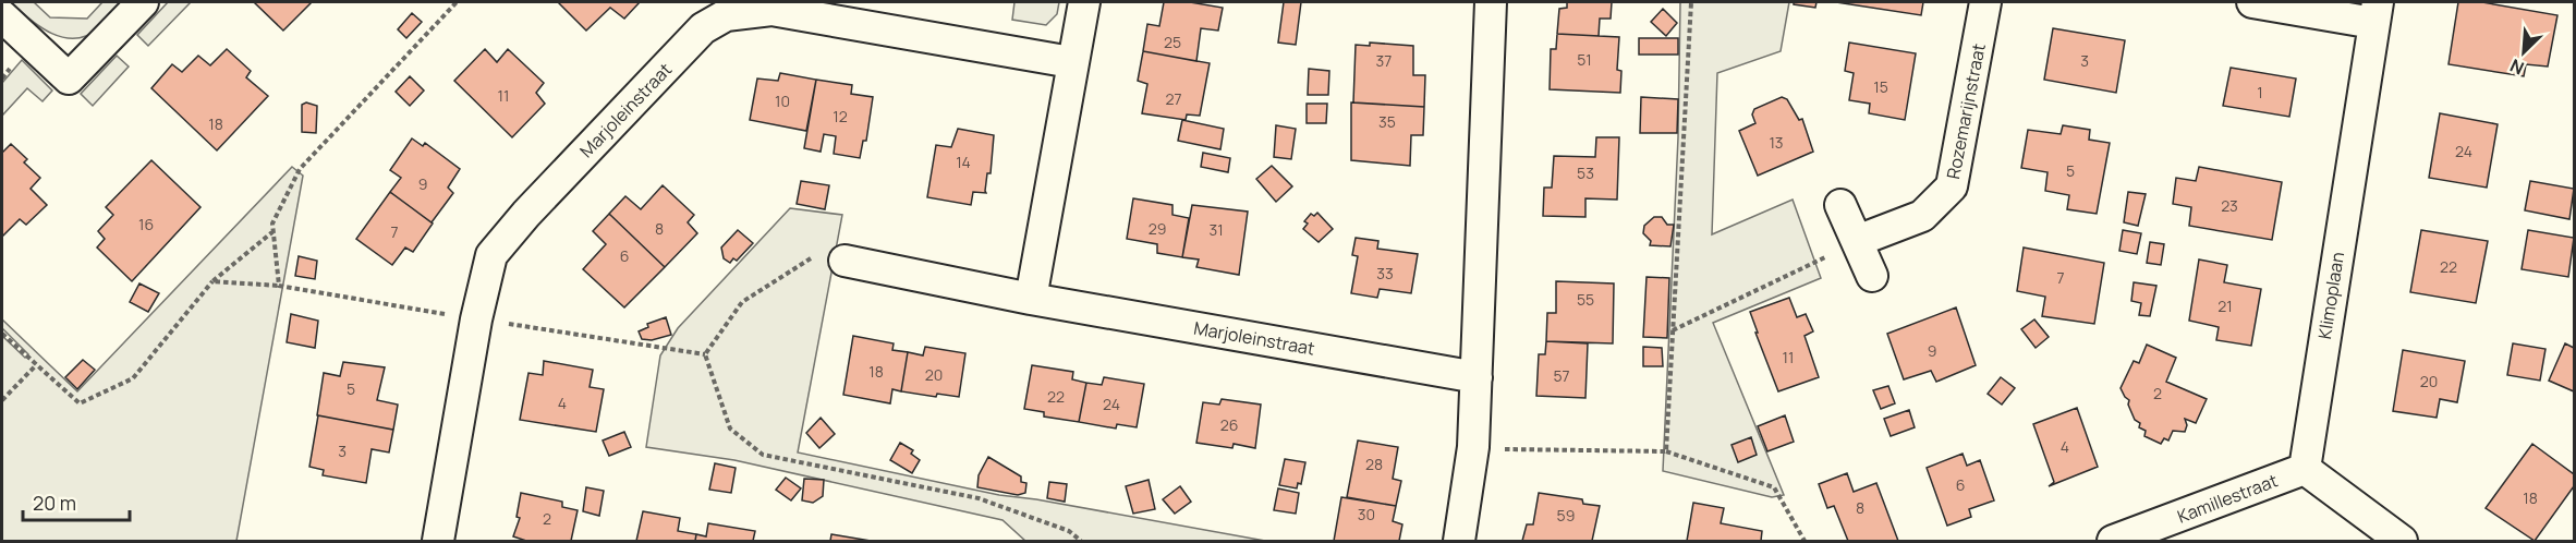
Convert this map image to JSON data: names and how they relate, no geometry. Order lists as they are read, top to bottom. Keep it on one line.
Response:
{"streets":{"street":["Marjoleinstraat","Rozemarijnstraat","Klimoplaan","Kamillestraat"]},"crossings":[["Klimoplaan","Kamillestraat"]],"house_numbers":["25","51","37","3","15","1","11","27","10","12","35","18","13","24","14","5","53","9","23","16","8","29","31","7","6","22","33","7","55","21","9","11","18","20","57","20","5","2","22","4","24","26","4","3","28","6","18","8","30","59","2"],"scale_bar":"20 m","north":"bottom left"}
